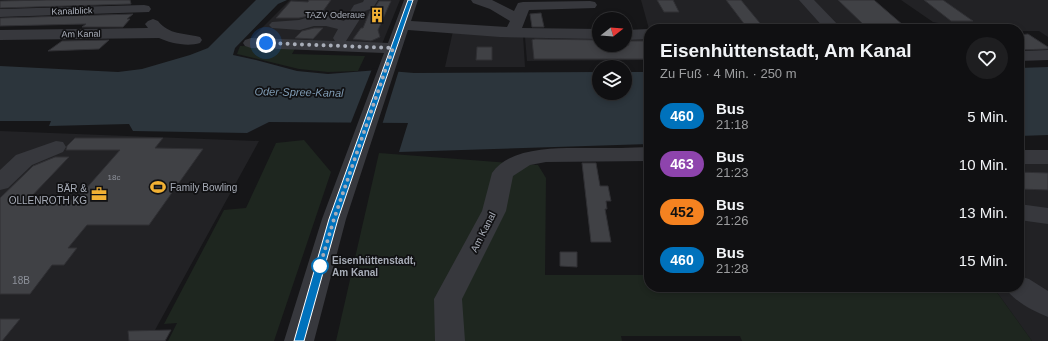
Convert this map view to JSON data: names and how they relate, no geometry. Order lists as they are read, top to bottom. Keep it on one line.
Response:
{"streets":{"street":["Kanalblick","Am Kanal"]},"water":["Oder-Spree-Kanal"],"places":{"building":["TAZV Oderaue"],"sports":["Family Bowling"],"office":["BÄR & OLLENROTH KG"],"other":["Eisenhüttenstadt, Am Kanal"]},"lines":["bus line 460"],"house_numbers":["18c","18B"],"north":"right","page":{"heading":["Eisenhüttenstadt, Am Kanal","Zu Fuß · 4 Min. · 250 m"],"list":[{"mark":"460","name":"Bus","note":"21:18","value":"5 Min."},{"mark":"463","name":"Bus","note":"21:23","value":"10 Min."},{"mark":"452","name":"Bus","note":"21:26","value":"13 Min."},{"mark":"460","name":"Bus","note":"21:28","value":"15 Min."}]}}
